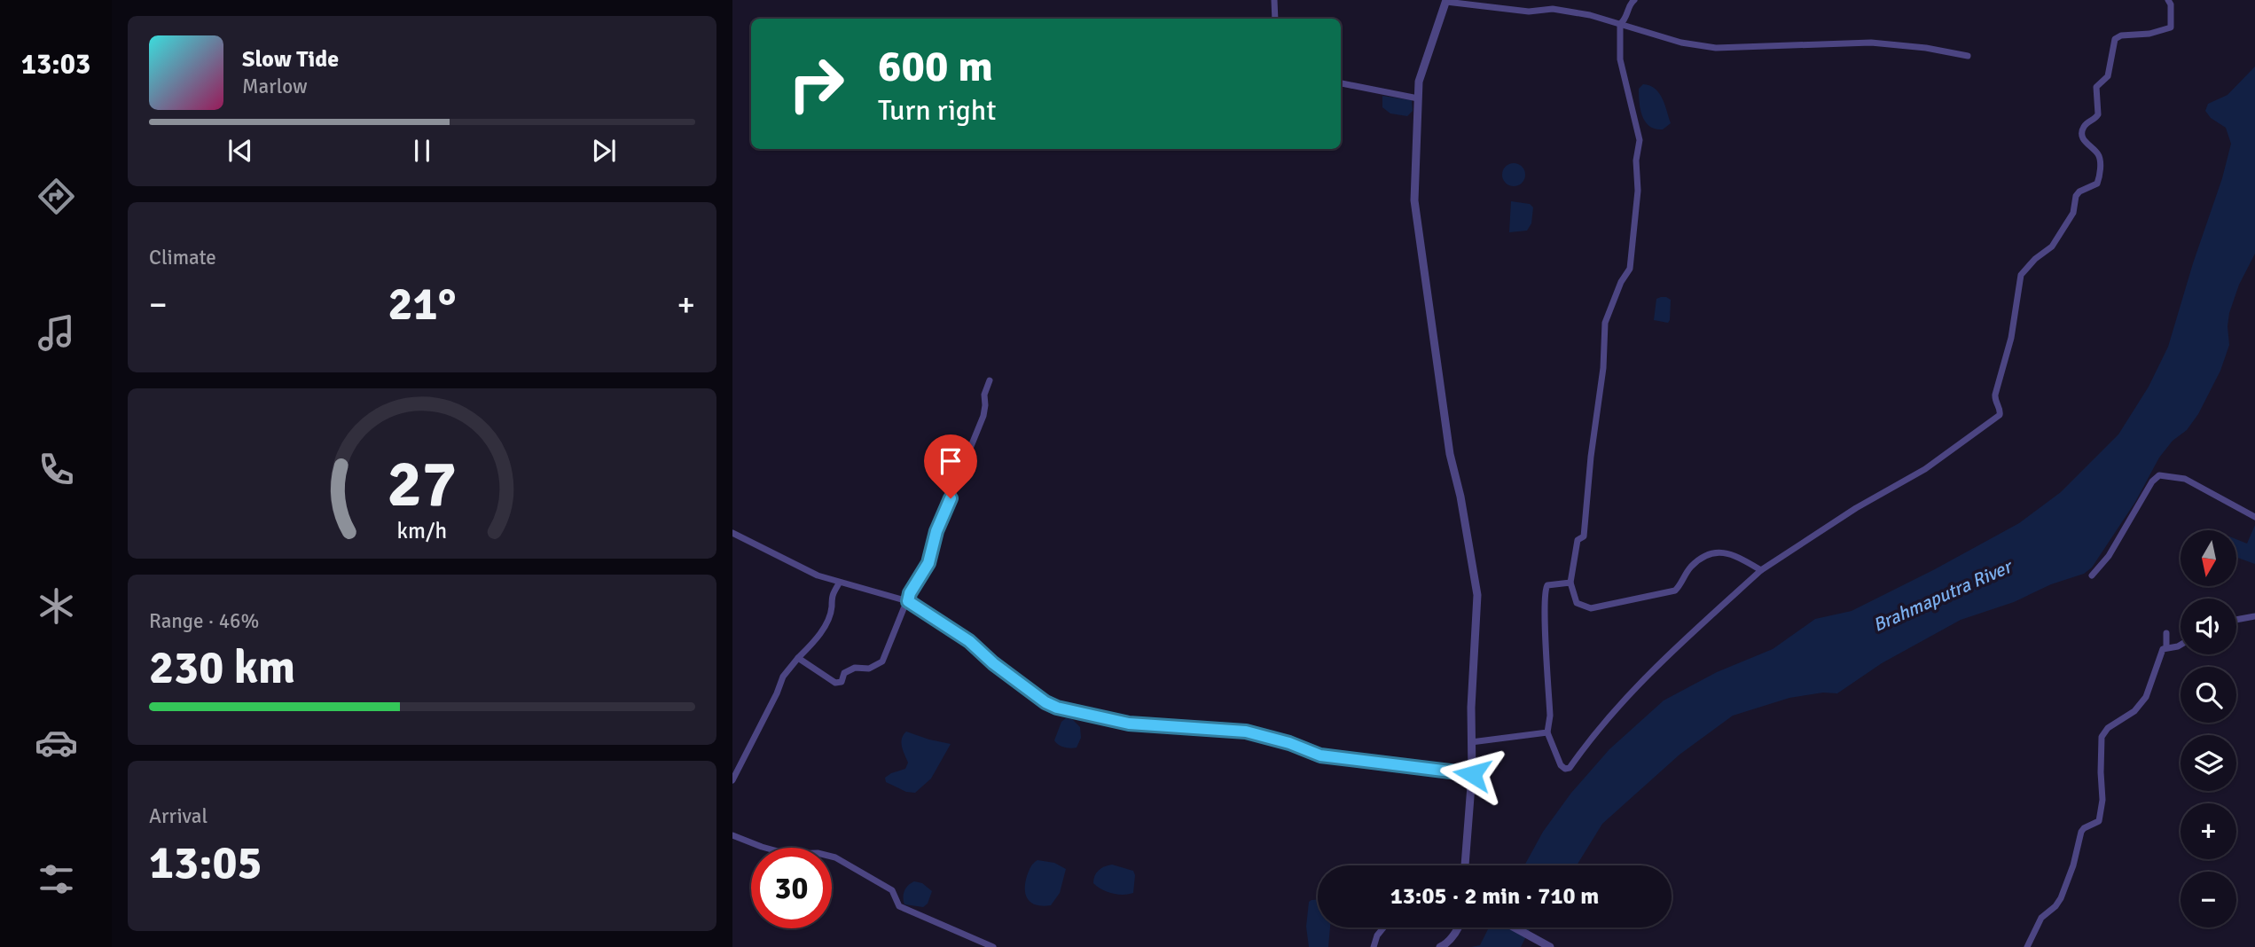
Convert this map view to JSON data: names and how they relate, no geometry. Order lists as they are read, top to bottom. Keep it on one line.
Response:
{"water":["Brahmaputra River"],"north":"bottom","page":{"tabs":"13:03","turn":["600 m","Turn right"],"song":["Slow Tide","Marlow"],"tile":["Climate",["Range · 46%","230 km"],["Arrival","13:05"]],"heat":["−","21°","+"],"map_buttons":["+","−"],"limit":"30","trip":"13:05 · 2 min · 710 m","gauge":["27","km/h"]}}
